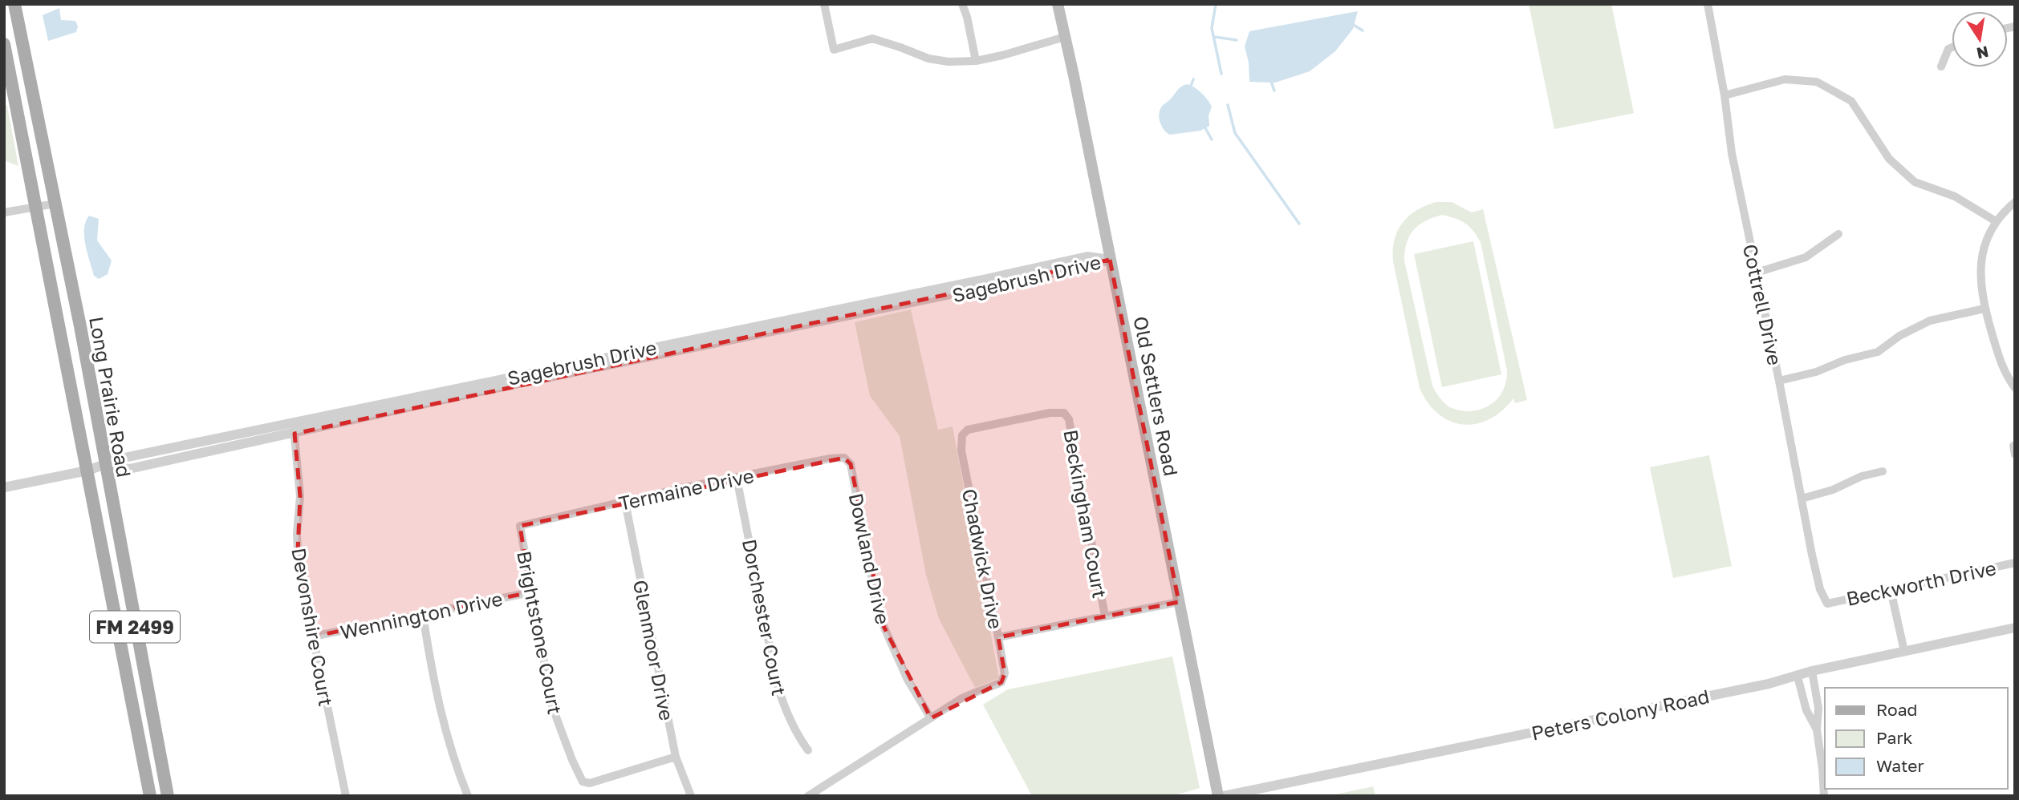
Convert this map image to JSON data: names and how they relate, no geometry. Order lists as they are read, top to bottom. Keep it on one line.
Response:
{"streets":{"main road":["Old Settlers Road","Long Prairie Road","FM 2499"],"street":["Sagebrush Drive","Cottrell Drive","Termaine Drive","Beckingham Court","Dowland Drive","Chadwick Drive","Beckworth Drive","Wennington Drive","Dorchester Court","Devonshire Court","Brightstone Court","Glenmoor Drive","Peters Colony Road"]},"crossings":[["Sagebrush Drive","Old Settlers Road"],["Sagebrush Drive","Long Prairie Road"],["Sagebrush Drive","Devonshire Court"],["Cottrell Drive","Beckworth Drive"],["Termaine Drive","Dowland Drive"],["Termaine Drive","Dorchester Court"],["Termaine Drive","Brightstone Court"],["Termaine Drive","Glenmoor Drive"],["Beckingham Court","Chadwick Drive"],["Dowland Drive","Chadwick Drive"],["Wennington Drive","Devonshire Court"],["Wennington Drive","Brightstone Court"],["Brightstone Court","Glenmoor Drive"]],"legend":["Road","Park","Water"],"north":"bottom"}
